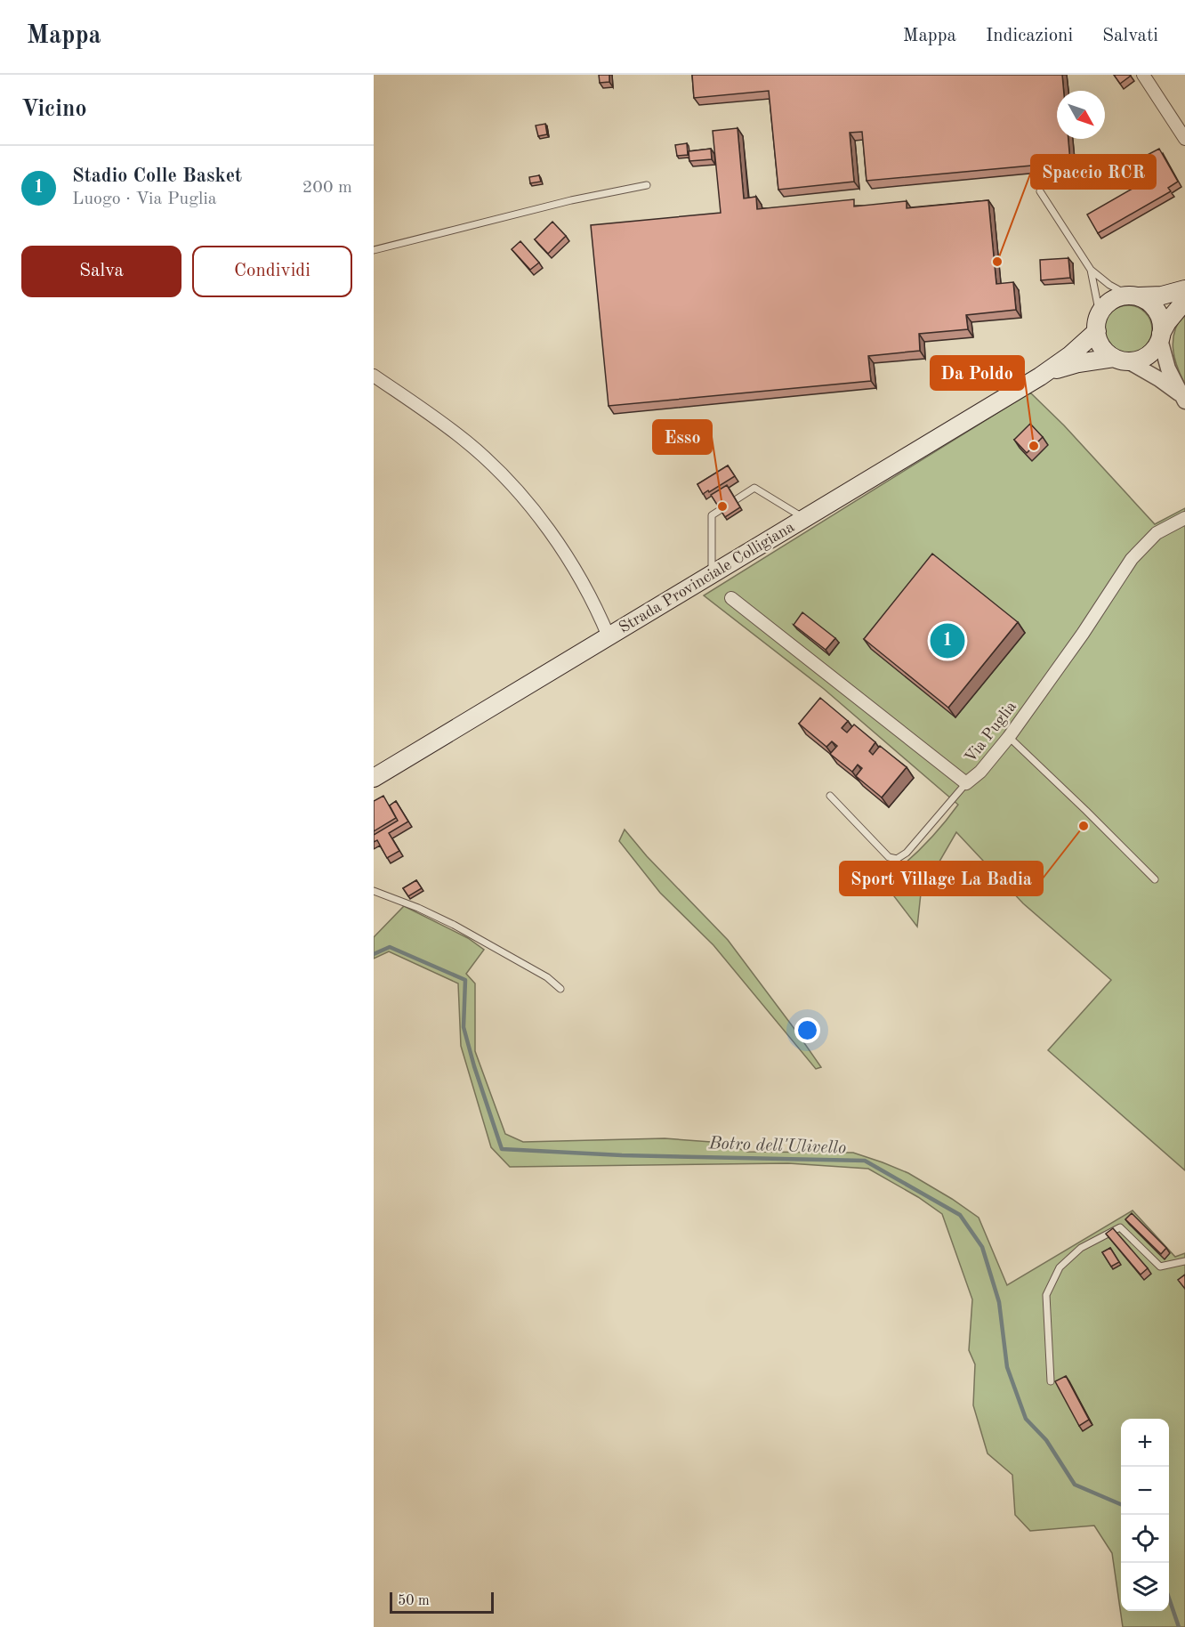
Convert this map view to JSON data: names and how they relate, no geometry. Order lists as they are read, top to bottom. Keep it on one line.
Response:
{"streets":{"main road":["Strada Provinciale Colligiana"],"street":["Via Puglia"]},"water":["Botro dell'Ulivello"],"places":["Spaccio RCR","Da Poldo","Esso","Sport Village La Badia"],"scale_bar":"50 m","north":"bottom right","page":{"header":"Mappa","nav":["Mappa","Indicazioni","Salvati"],"heading":"Vicino","list":[{"mark":"1","name":"Stadio Colle Basket","note":"Luogo · Via Puglia","value":"200 m"}],"buttons":["Salva","Condividi"],"pins":"1","map_buttons":["+","−"],"scale":"50 m"}}
